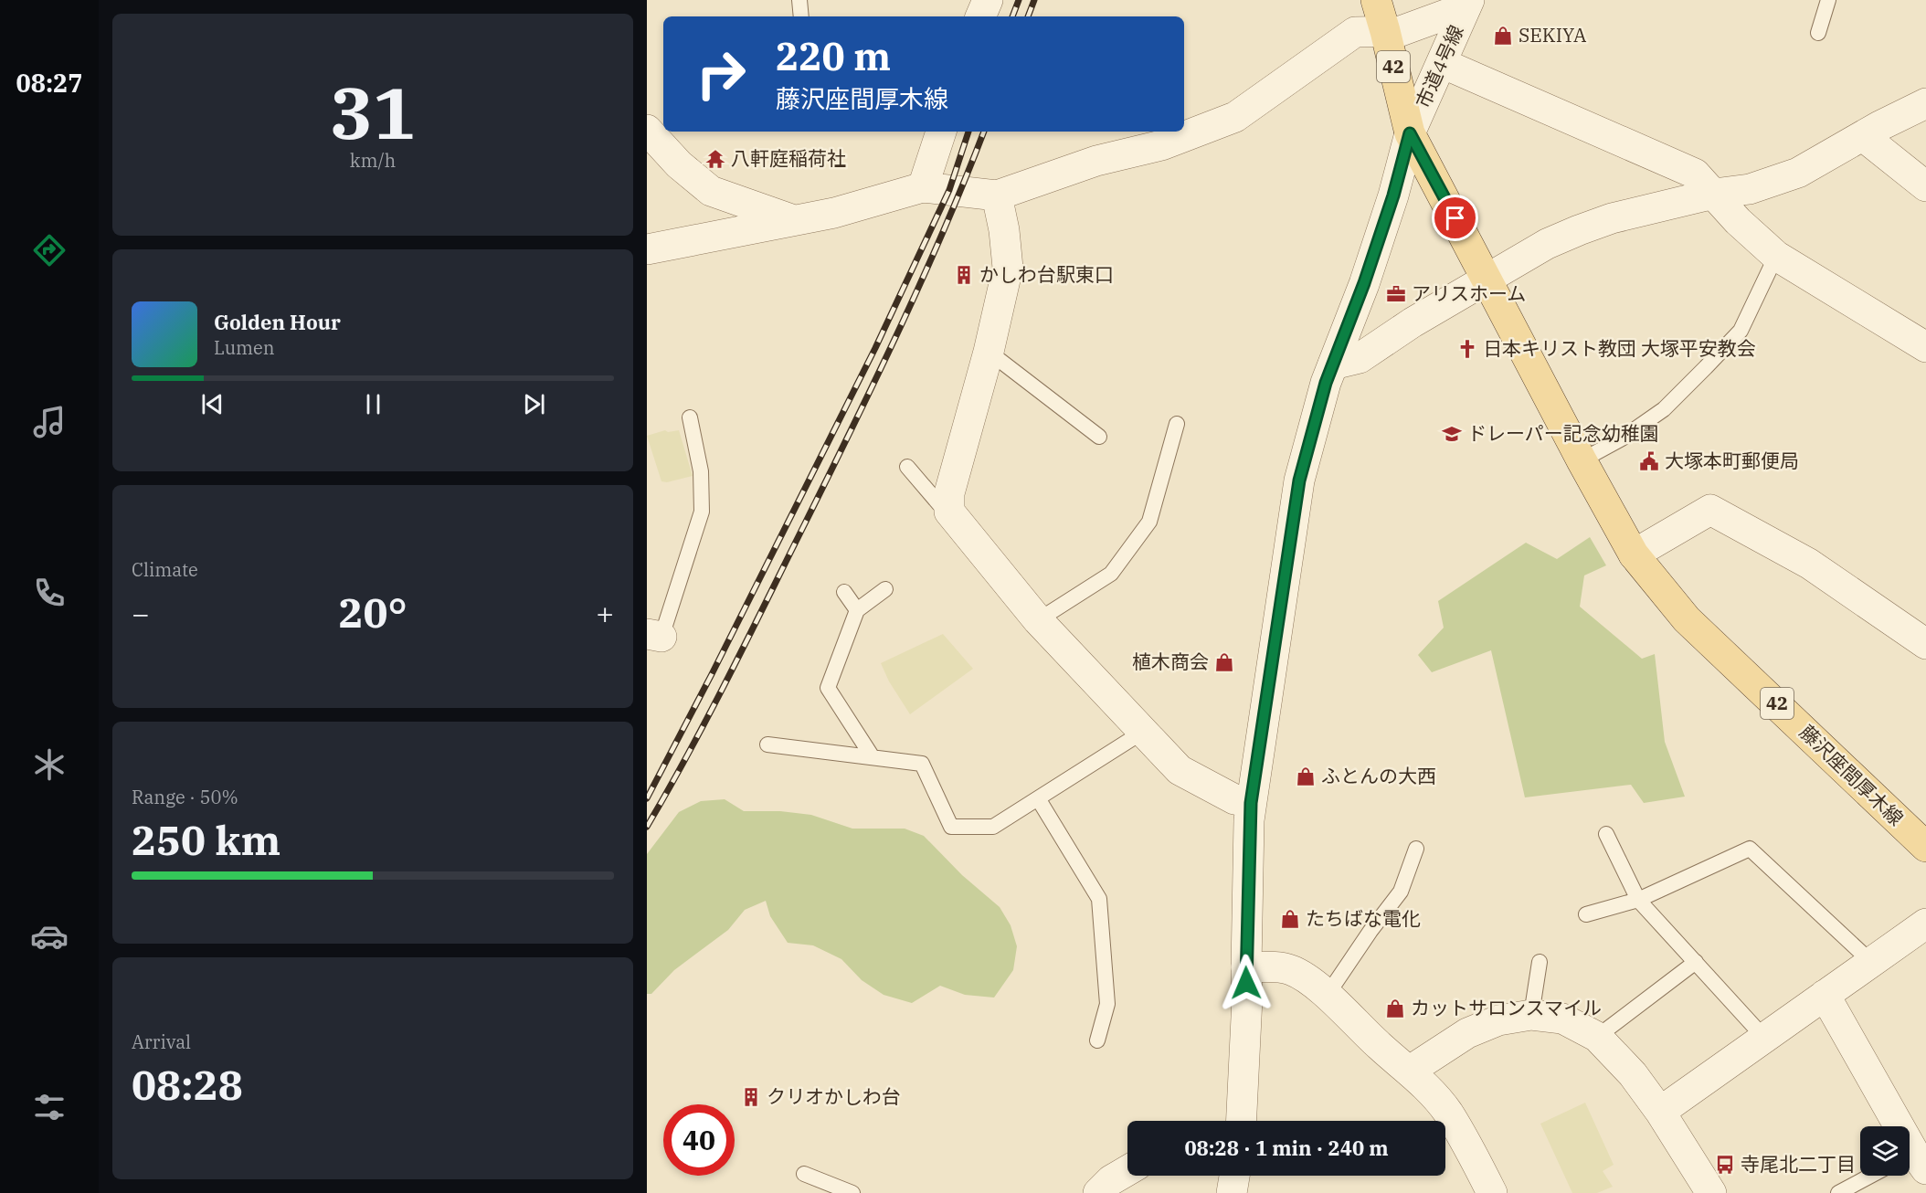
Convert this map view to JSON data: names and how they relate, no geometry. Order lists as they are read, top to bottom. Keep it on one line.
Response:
{"streets":{"main road":["42","藤沢座間厚木線"],"street":["市道4号線"]},"crossings":[["市道4号線","藤沢座間厚木線"]],"places":{"shop":["SEKIYA","植木商会","ふとんの大西","たちばな電化","カットサロンスマイル"],"temple":["八軒庭稲荷社"],"building":["かしわ台駅東口","クリオかしわ台"],"office":["アリスホーム"],"church":["日本キリスト教団 大塚平安教会"],"school or university":["ドレーパー記念幼稚園"],"public building":["大塚本町郵便局"],"bus stop":["寺尾北二丁目"]},"page":{"tabs":"08:27","tile":[["31","km/h"],"Climate",["Range · 50%","250 km"],["Arrival","08:28"]],"turn":["220 m","藤沢座間厚木線"],"song":["Golden Hour","Lumen"],"heat":["−","20°","+"],"limit":"40","trip":"08:28 · 1 min · 240 m"}}
